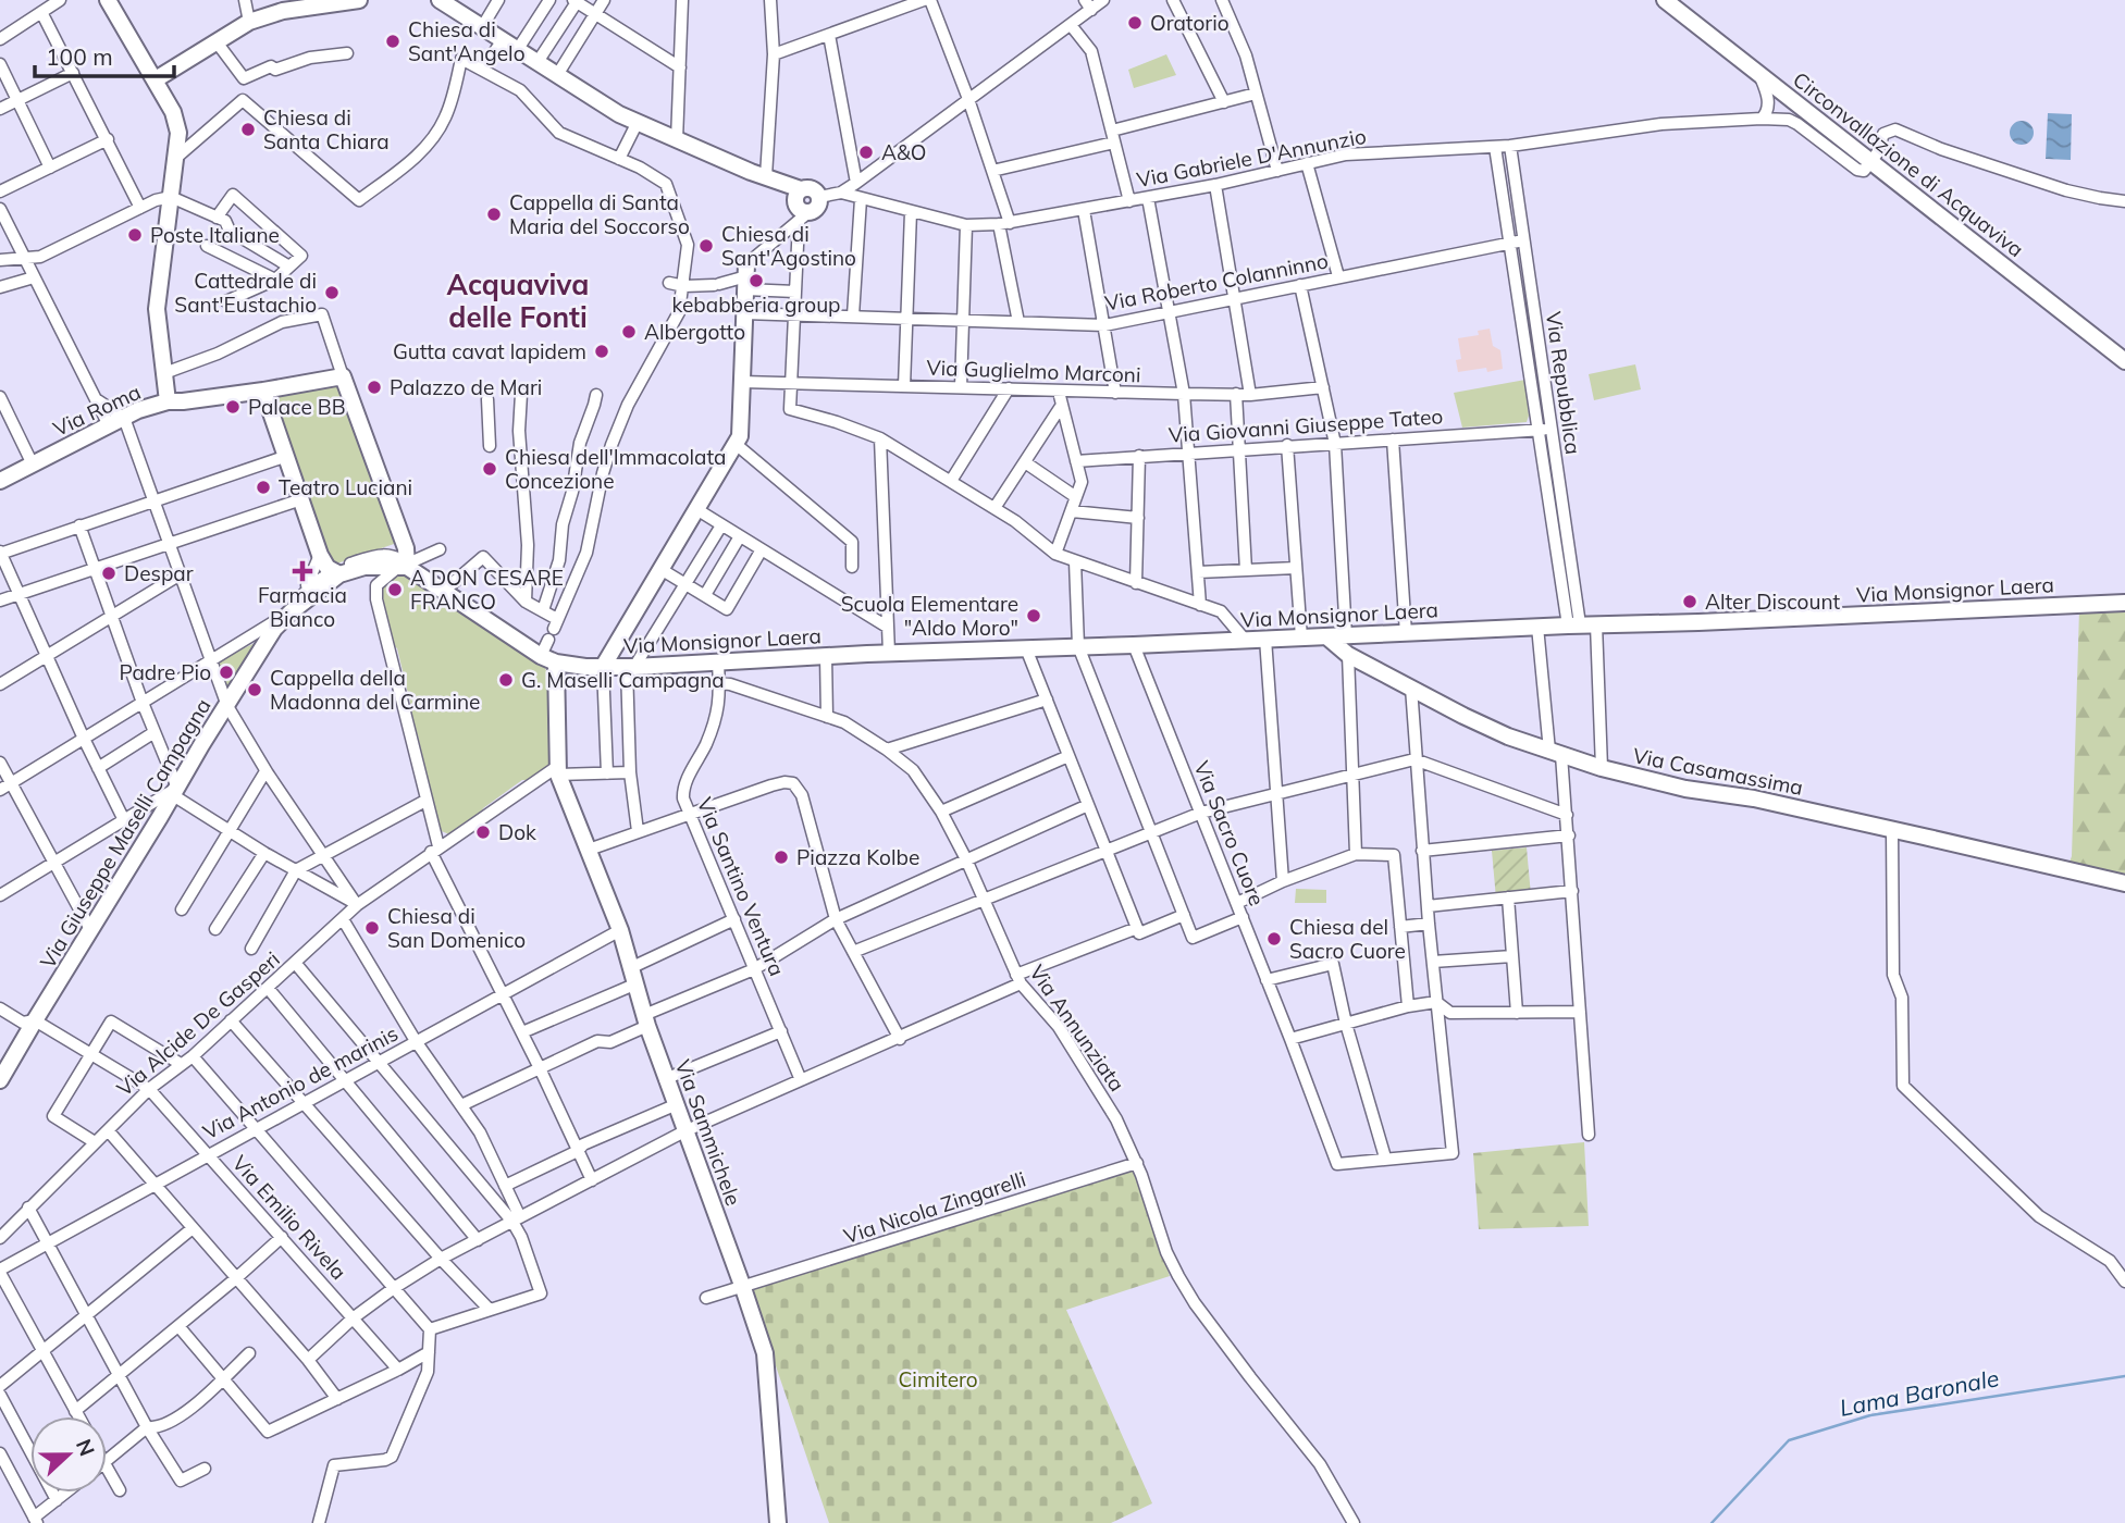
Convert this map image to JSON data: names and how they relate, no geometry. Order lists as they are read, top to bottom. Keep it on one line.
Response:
{"streets":{"street":["Via Gabriele D'Annunzio","Circonvallazione di Acquaviva","Via Roberto Colanninno","Via Guglielmo Marconi","Via Repubblica","Via Roma","Via Giovanni Giuseppe Tateo","Via Monsignor Laera","Via Casamassima","Via Giuseppe Maselli Campagna","Via Sacro Cuore","Via Santino Ventura","Via Alcide De Gasperi","Via Annunziata","Via Antonio de marinis","Via Sammichele","Via Nicola Zingarelli","Via Emilio Rivela"]},"crossings":[["Via Gabriele D'Annunzio","Circonvallazione di Acquaviva"],["Via Gabriele D'Annunzio","Via Repubblica"],["Via Roberto Colanninno","Via Repubblica"],["Via Repubblica","Via Giovanni Giuseppe Tateo"],["Via Repubblica","Via Monsignor Laera"],["Via Monsignor Laera","Via Casamassima"],["Via Monsignor Laera","Via Sacro Cuore"],["Via Monsignor Laera","Via Santino Ventura"],["Via Giuseppe Maselli Campagna","Via Emilio Rivela"],["Via Santino Ventura","Via Annunziata"],["Via Alcide De Gasperi","Via Sammichele"],["Via Alcide De Gasperi","Via Emilio Rivela"],["Via Annunziata","Via Nicola Zingarelli"],["Via Antonio de marinis","Via Sammichele"],["Via Antonio de marinis","Via Emilio Rivela"],["Via Sammichele","Via Nicola Zingarelli"]],"districts":["Acquaviva delle Fonti"],"water":["Lama Baronale"],"parks":["Cimitero"],"places":{"other":["Oratorio","Chiesa di Sant'Angelo","Chiesa di Santa Chiara","A&O","Cappella di Santa Maria del Soccorso","Poste Italiane","Chiesa di Sant'Agostino","kebabberia group","Cattedrale di Sant'Eustachio","Albergotto","Gutta cavat lapidem","Palazzo de Mari","Palace BB","Chiesa dell'Immacolata Concezione","Teatro Luciani","Despar","A DON CESARE FRANCO","Alter Discount","Scuola Elementare \"Aldo Moro\"","Padre Pio","G. Maselli Campagna","Cappella della Madonna del Carmine","Dok","Piazza Kolbe","Chiesa di San Domenico","Chiesa del Sacro Cuore"],"health":["Farmacia Bianco"]},"scale_bar":"100 m","north":"right"}
